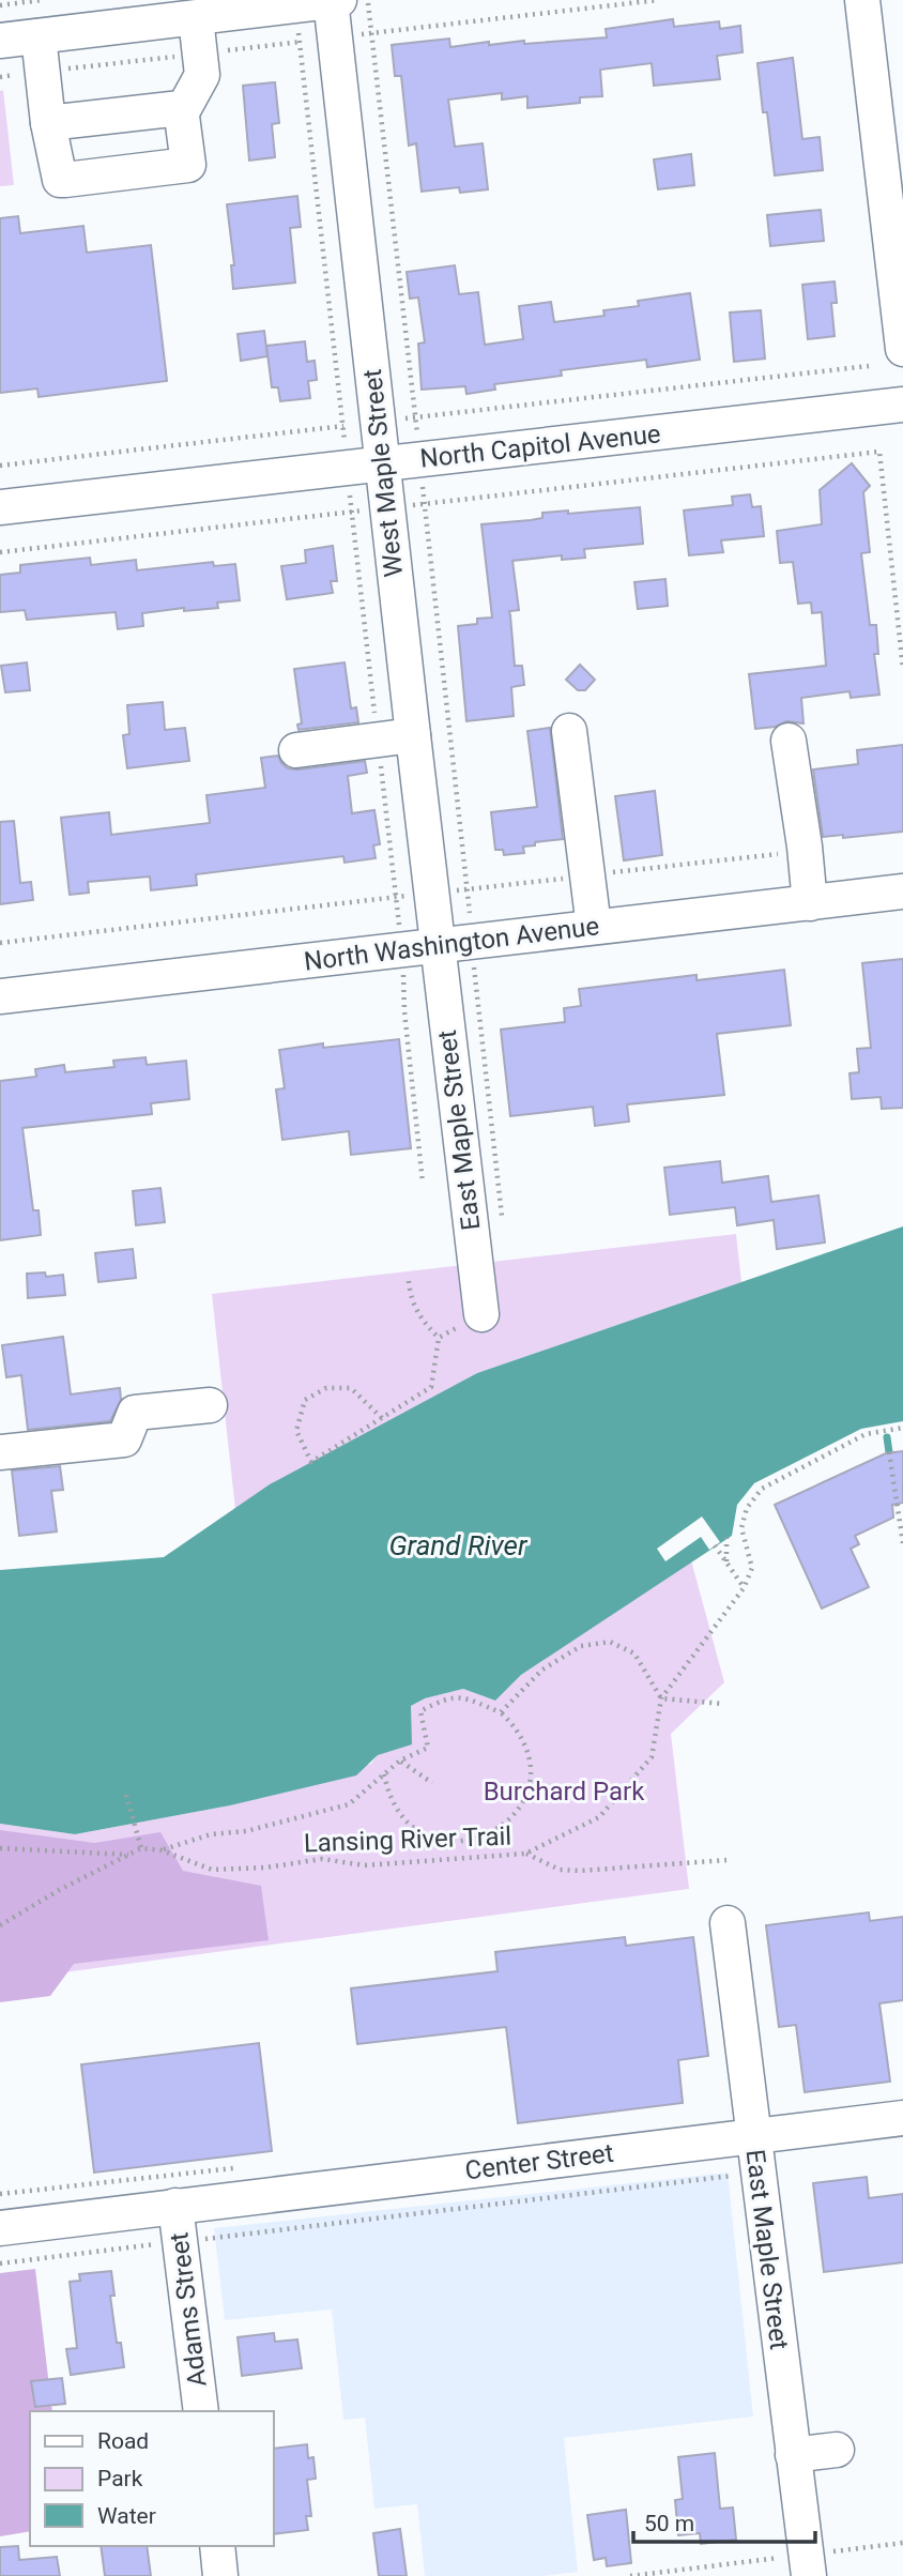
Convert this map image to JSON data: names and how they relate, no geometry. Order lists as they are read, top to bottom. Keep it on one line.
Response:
{"streets":{"street":["North Capitol Avenue","West Maple Street","North Washington Avenue","East Maple Street","Center Street","Adams Street"],"path":["Lansing River Trail"]},"crossings":[["North Capitol Avenue","West Maple Street"],["West Maple Street","North Washington Avenue"],["West Maple Street","East Maple Street"],["North Washington Avenue","East Maple Street"],["East Maple Street","Center Street"],["Center Street","Adams Street"]],"water":["Grand River"],"parks":["Burchard Park"],"legend":["Road","Park","Water"],"scale_bar":"50 m"}
